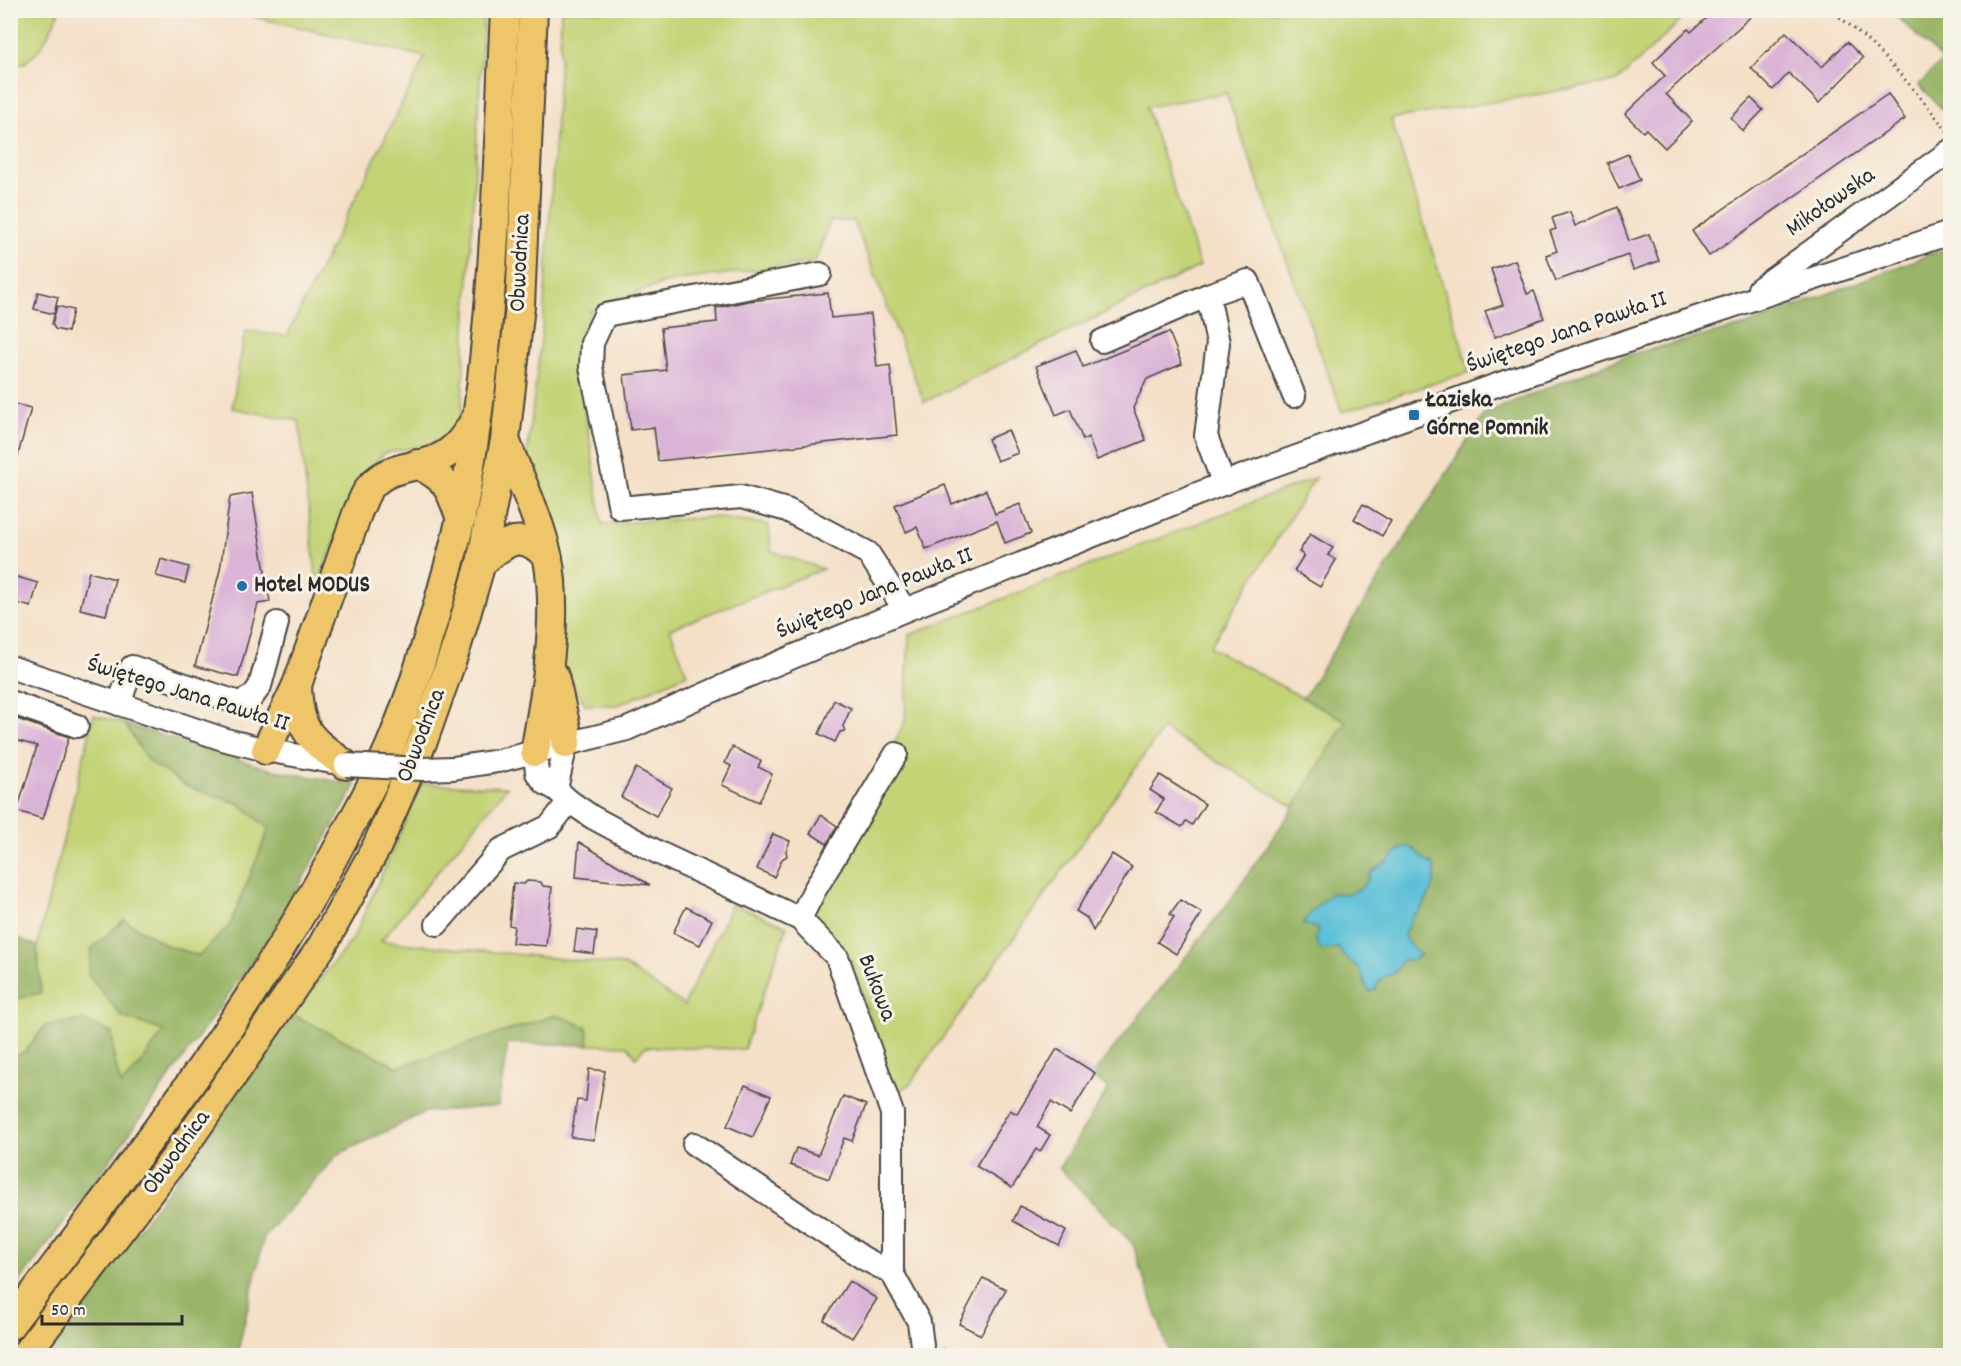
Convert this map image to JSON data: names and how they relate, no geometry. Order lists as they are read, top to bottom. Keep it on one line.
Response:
{"streets":{"main road":["Obwodnica"],"street":["Mikołowska","Świętego Jana Pawła II","Bukowa"]},"crossings":[["Mikołowska","Świętego Jana Pawła II"],["Świętego Jana Pawła II","Bukowa"]],"places":{"transit":["Łaziska Górne Pomnik"],"other":["Hotel MODUS"]},"scale_bar":"50 m"}
